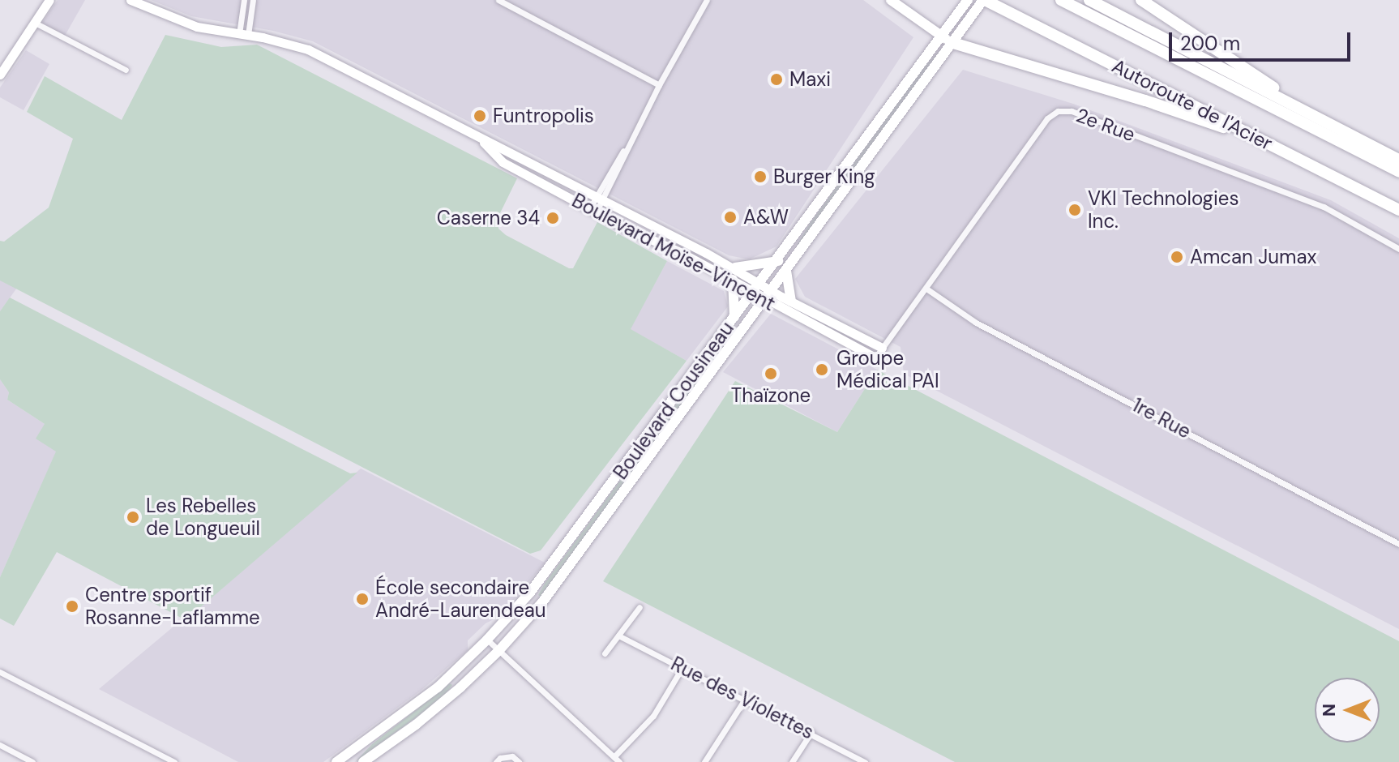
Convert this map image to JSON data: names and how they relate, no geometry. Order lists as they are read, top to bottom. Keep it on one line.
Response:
{"streets":{"highway":["Autoroute de l'Acier"],"main road":["Boulevard Cousineau"],"street":["2e Rue","Boulevard Moïse-Vincent","1re Rue","Rue des Violettes"]},"crossings":[["Autoroute de l'Acier","Boulevard Cousineau"],["2e Rue","Boulevard Moïse-Vincent"],["2e Rue","1re Rue"],["Boulevard Moïse-Vincent","Boulevard Cousineau"]],"places":["Maxi","Funtropolis","Burger King","VKI Technologies Inc.","A&W","Caserne 34","Amcan Jumax","Groupe Médical PAI","Thaïzone","Les Rebelles de Longueuil","École secondaire André-Laurendeau","Centre sportif Rosanne-Laflamme"],"scale_bar":"200 m","north":"left"}
